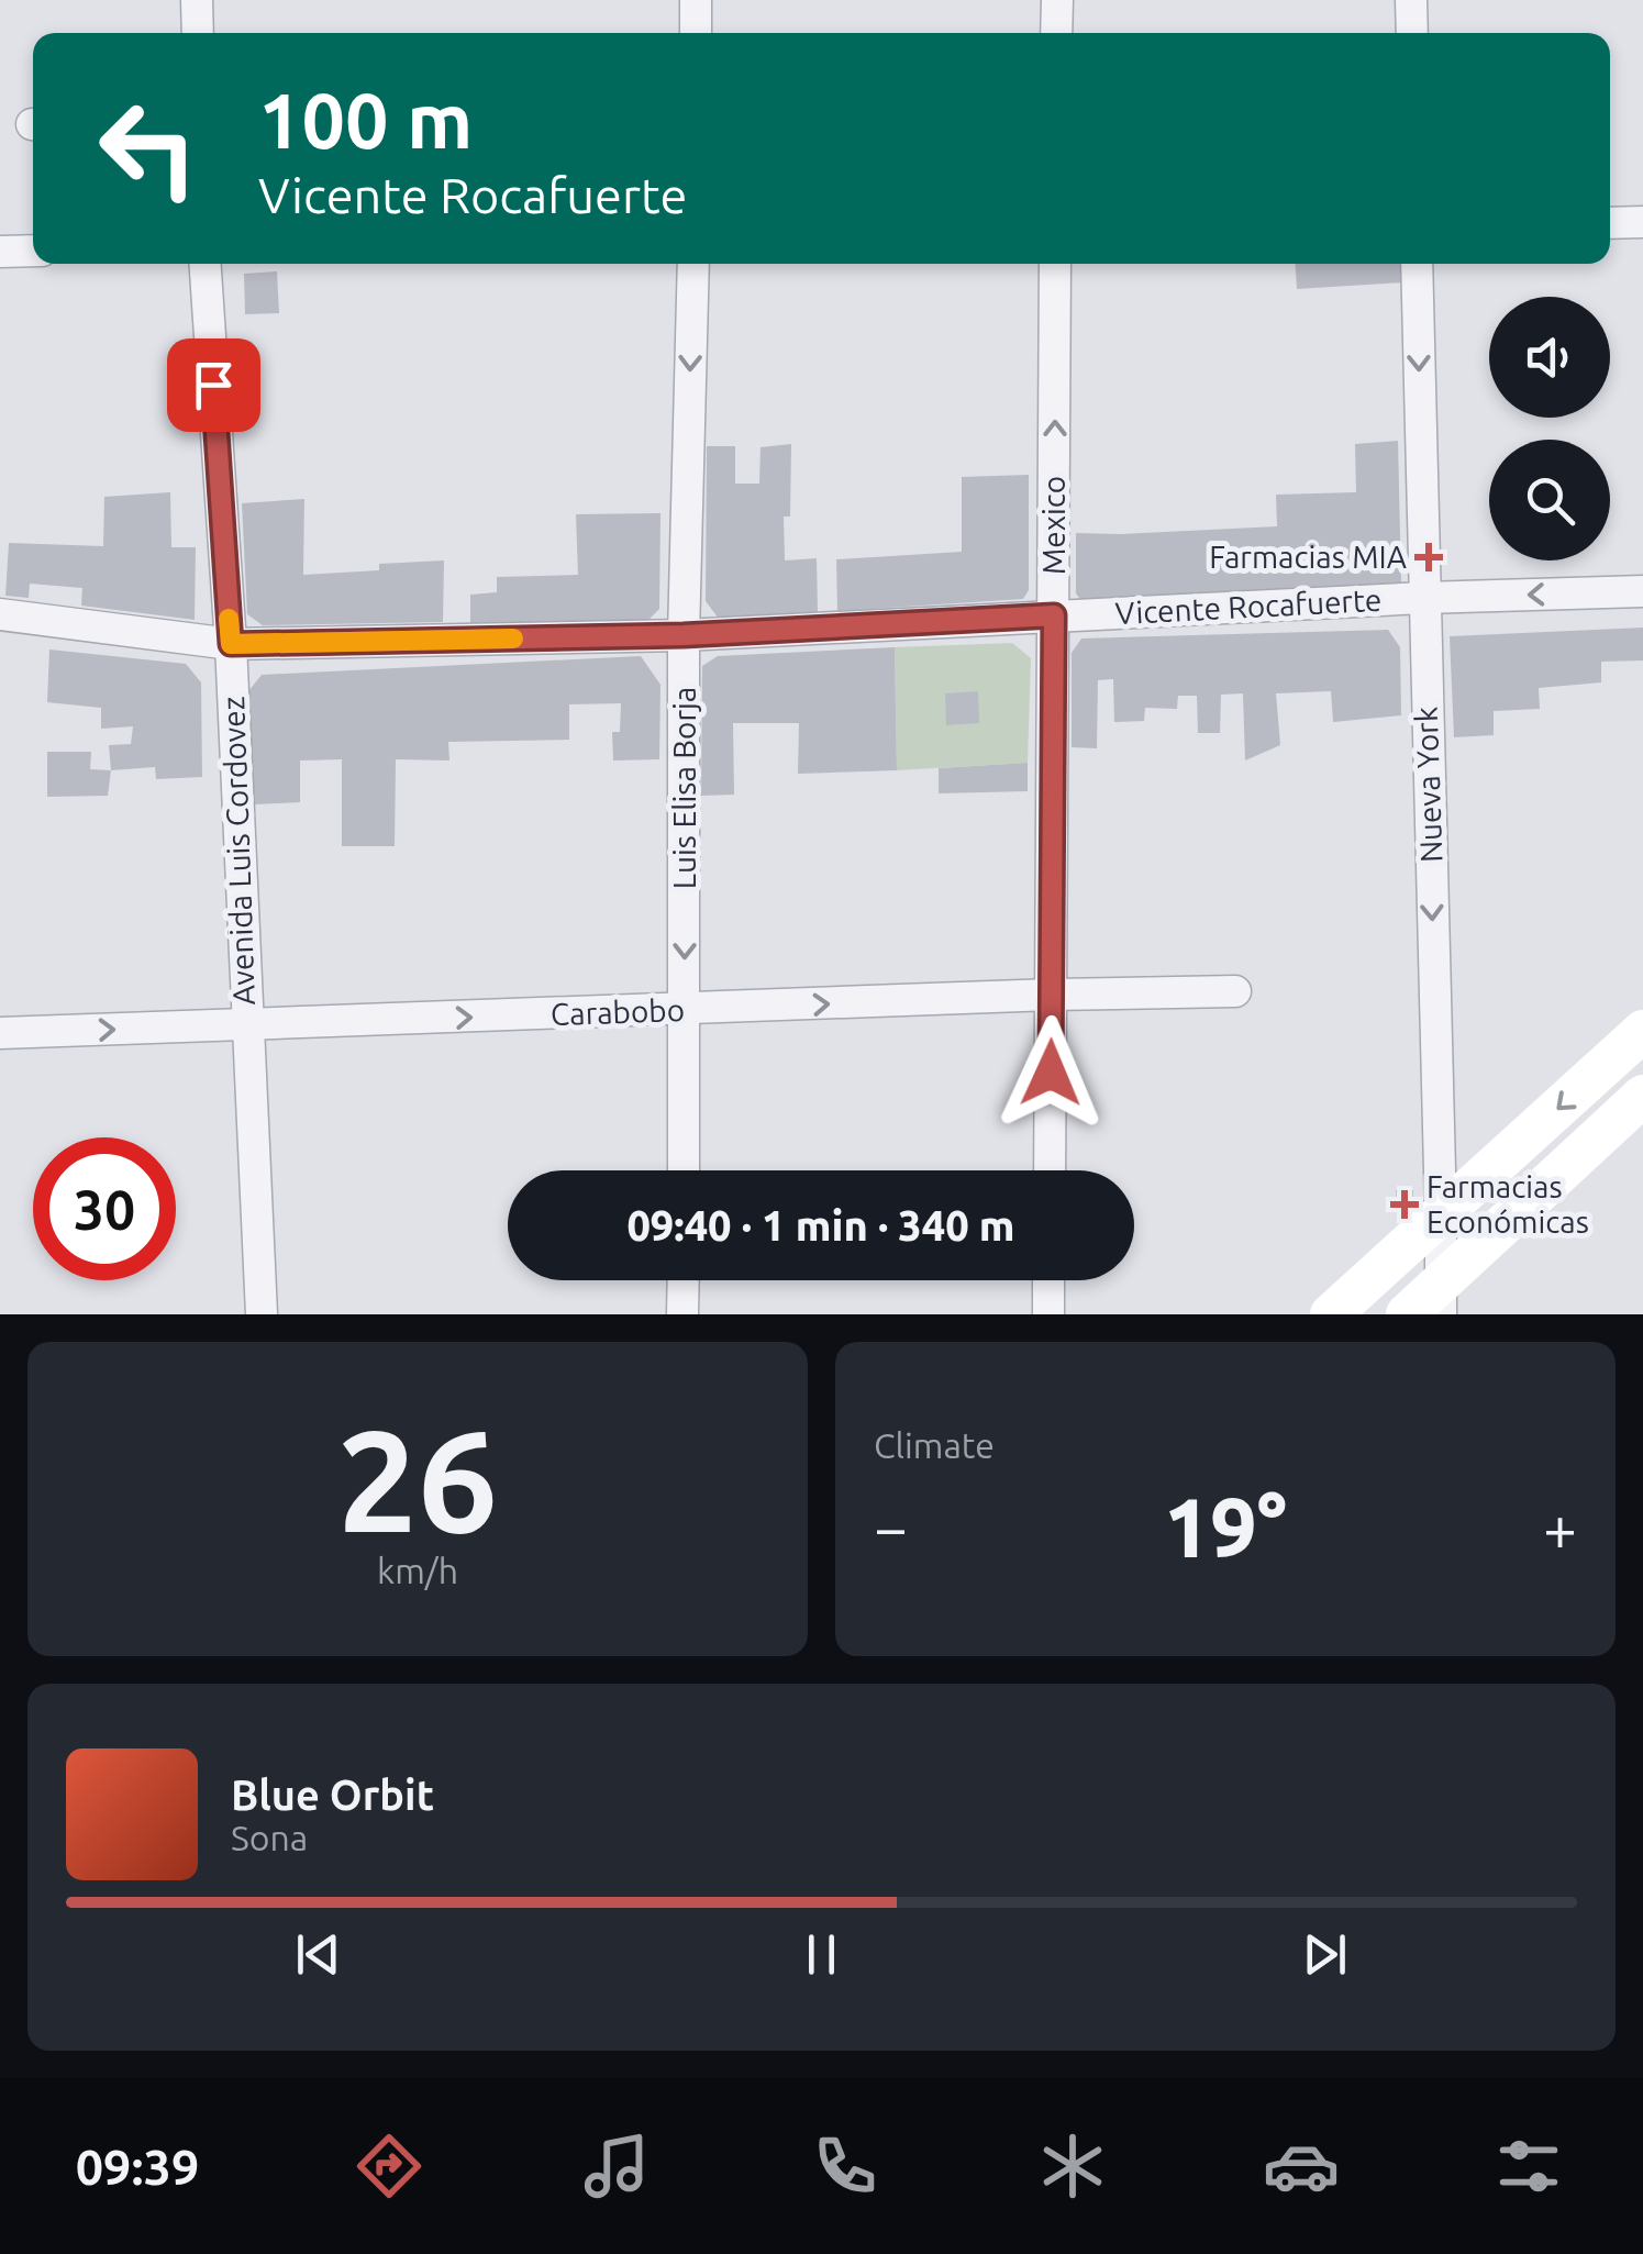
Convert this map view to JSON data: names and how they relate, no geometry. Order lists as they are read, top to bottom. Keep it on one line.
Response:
{"streets":{"street":["Mexico","Vicente Rocafuerte","Nueva York","Luis Elisa Borja","Avenida Luis Cordovez","Carabobo"]},"crossings":[["Mexico","Vicente Rocafuerte"],["Mexico","Carabobo"],["Vicente Rocafuerte","Nueva York"],["Vicente Rocafuerte","Luis Elisa Borja"],["Vicente Rocafuerte","Avenida Luis Cordovez"],["Luis Elisa Borja","Carabobo"],["Avenida Luis Cordovez","Carabobo"]],"one_way":["Mexico","Nueva York","Luis Elisa Borja","Carabobo"],"places":{"health":["Farmacias MIA","Farmacias Económicas"]},"page":{"turn":["100 m","Vicente Rocafuerte"],"limit":"30","trip":"09:40 · 1 min · 340 m","tile":[["26","km/h"],"Climate"],"heat":["−","19°","+"],"song":["Blue Orbit","Sona"],"tabs":"09:39"}}
